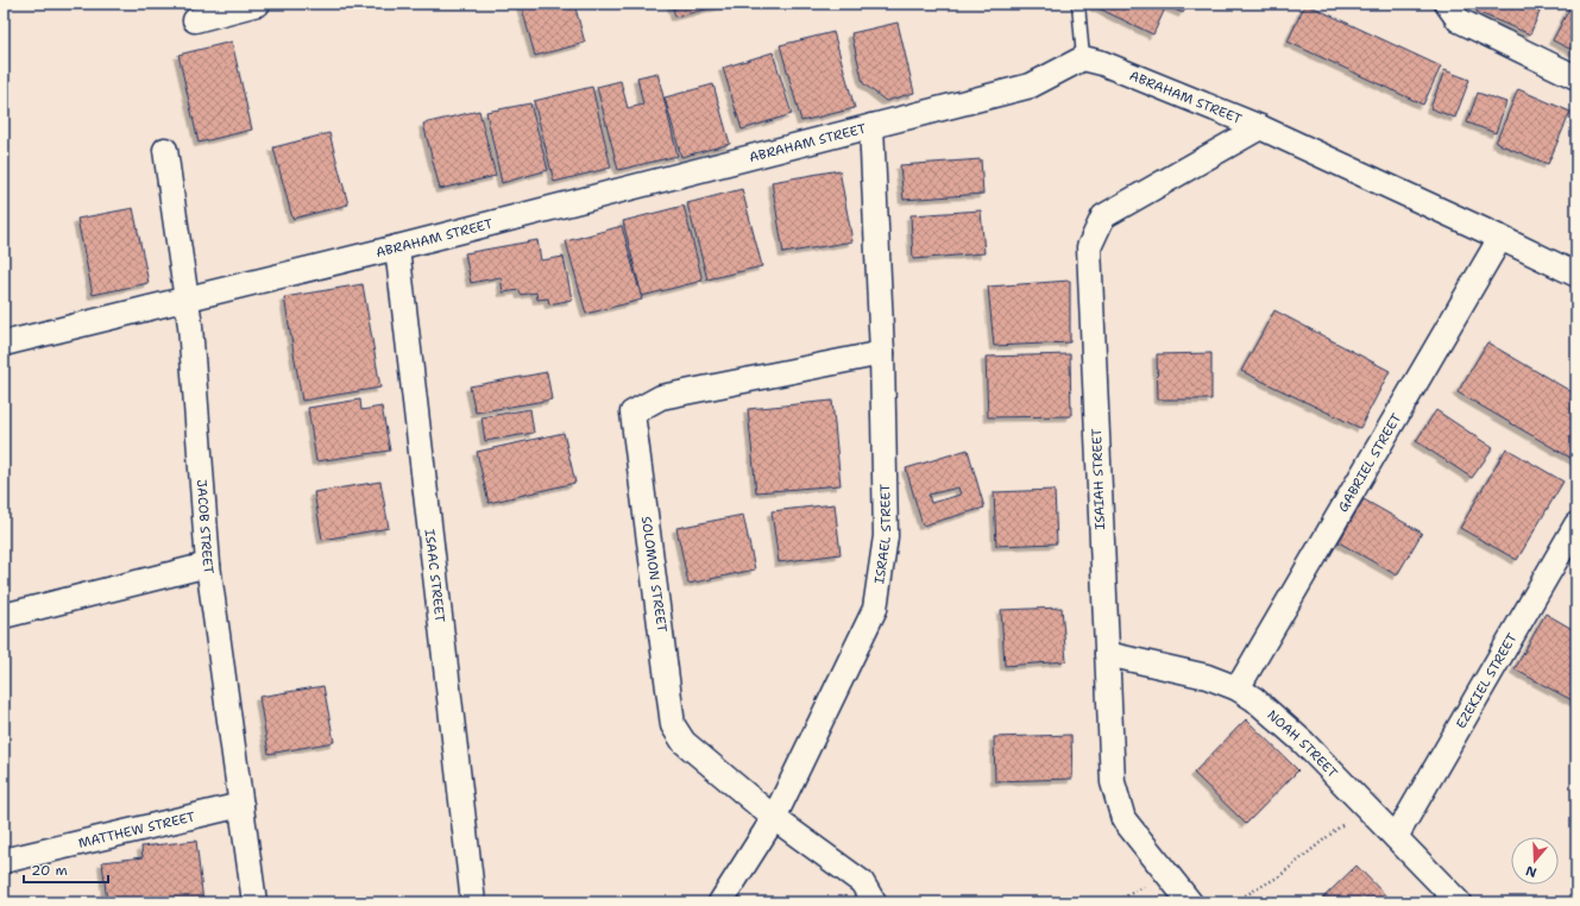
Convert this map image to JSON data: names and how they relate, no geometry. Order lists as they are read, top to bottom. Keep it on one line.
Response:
{"streets":{"street":["ABRAHAM STREET","GABRIEL STREET","ISAIAH STREET","JACOB STREET","ISRAEL STREET","SOLOMON STREET","ISAAC STREET","EZEKIEL STREET","NOAH STREET","MATTHEW STREET"]},"crossings":[["ABRAHAM STREET","GABRIEL STREET"],["ABRAHAM STREET","ISAIAH STREET"],["ABRAHAM STREET","JACOB STREET"],["ABRAHAM STREET","ISRAEL STREET"],["ABRAHAM STREET","ISAAC STREET"],["GABRIEL STREET","NOAH STREET"],["ISAIAH STREET","NOAH STREET"],["JACOB STREET","MATTHEW STREET"],["ISRAEL STREET","SOLOMON STREET"],["EZEKIEL STREET","NOAH STREET"]],"scale_bar":"20 m","north":"bottom"}
